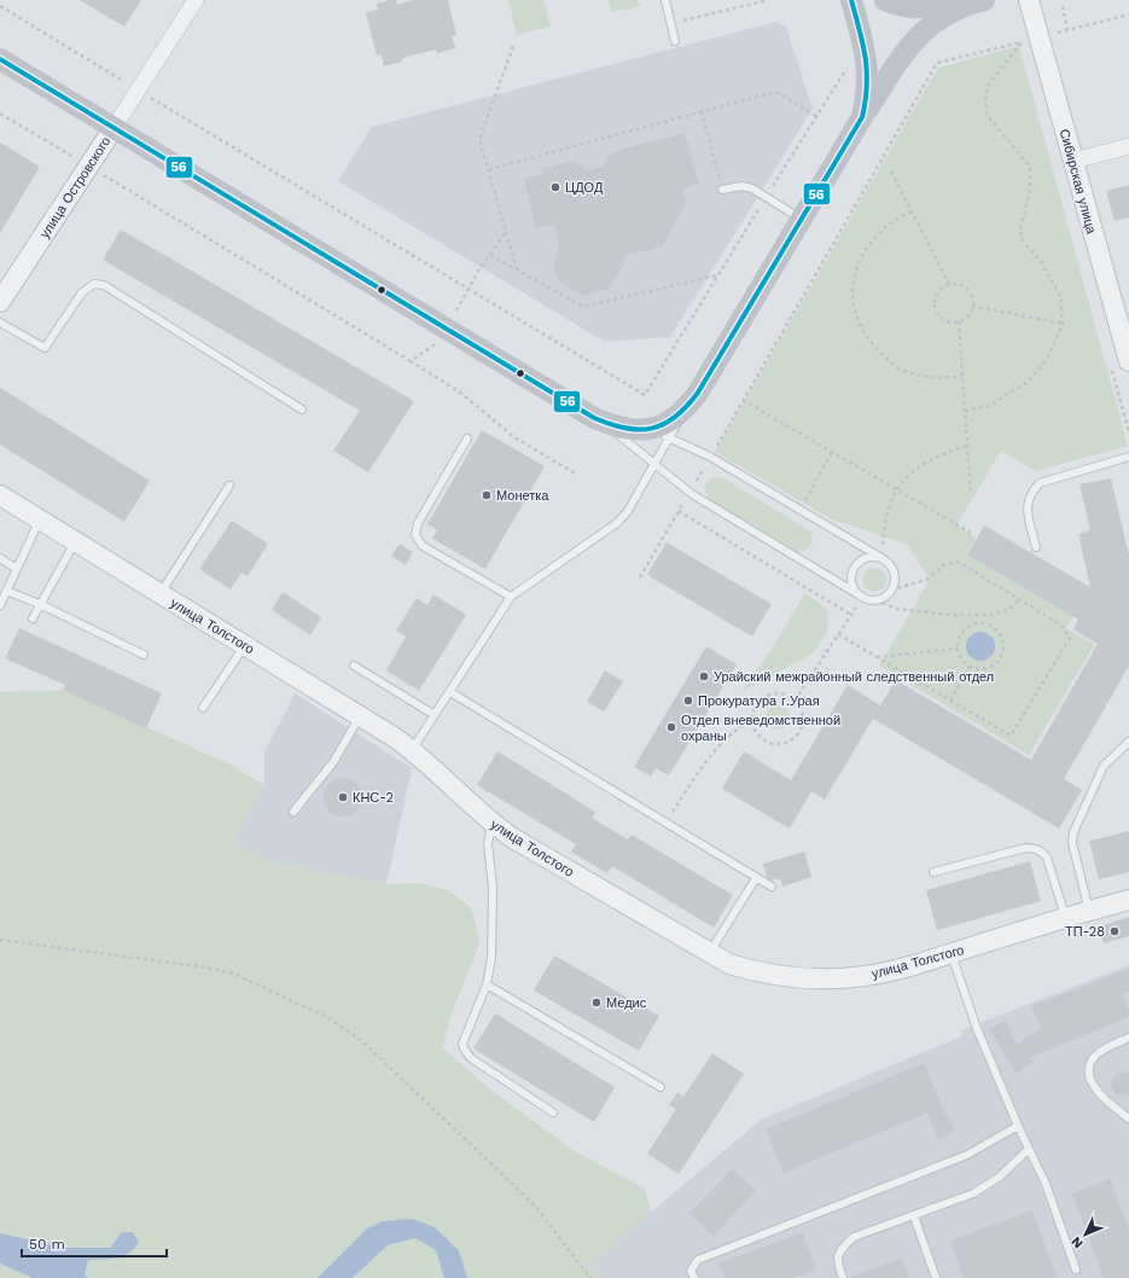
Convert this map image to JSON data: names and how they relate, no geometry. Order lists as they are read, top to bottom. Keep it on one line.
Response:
{"streets":{"street":["Сибирская улица","улица Островского","улица Толстого"]},"places":["ЦДОД","Монетка","Урайский межрайонный следственный отдел","Прокуратура г.Урая","Отдел вневедомственной охраны","КНС-2","ТП-28","Медис"],"lines":["transit line 56"],"scale_bar":"50 m","north":"bottom left"}
